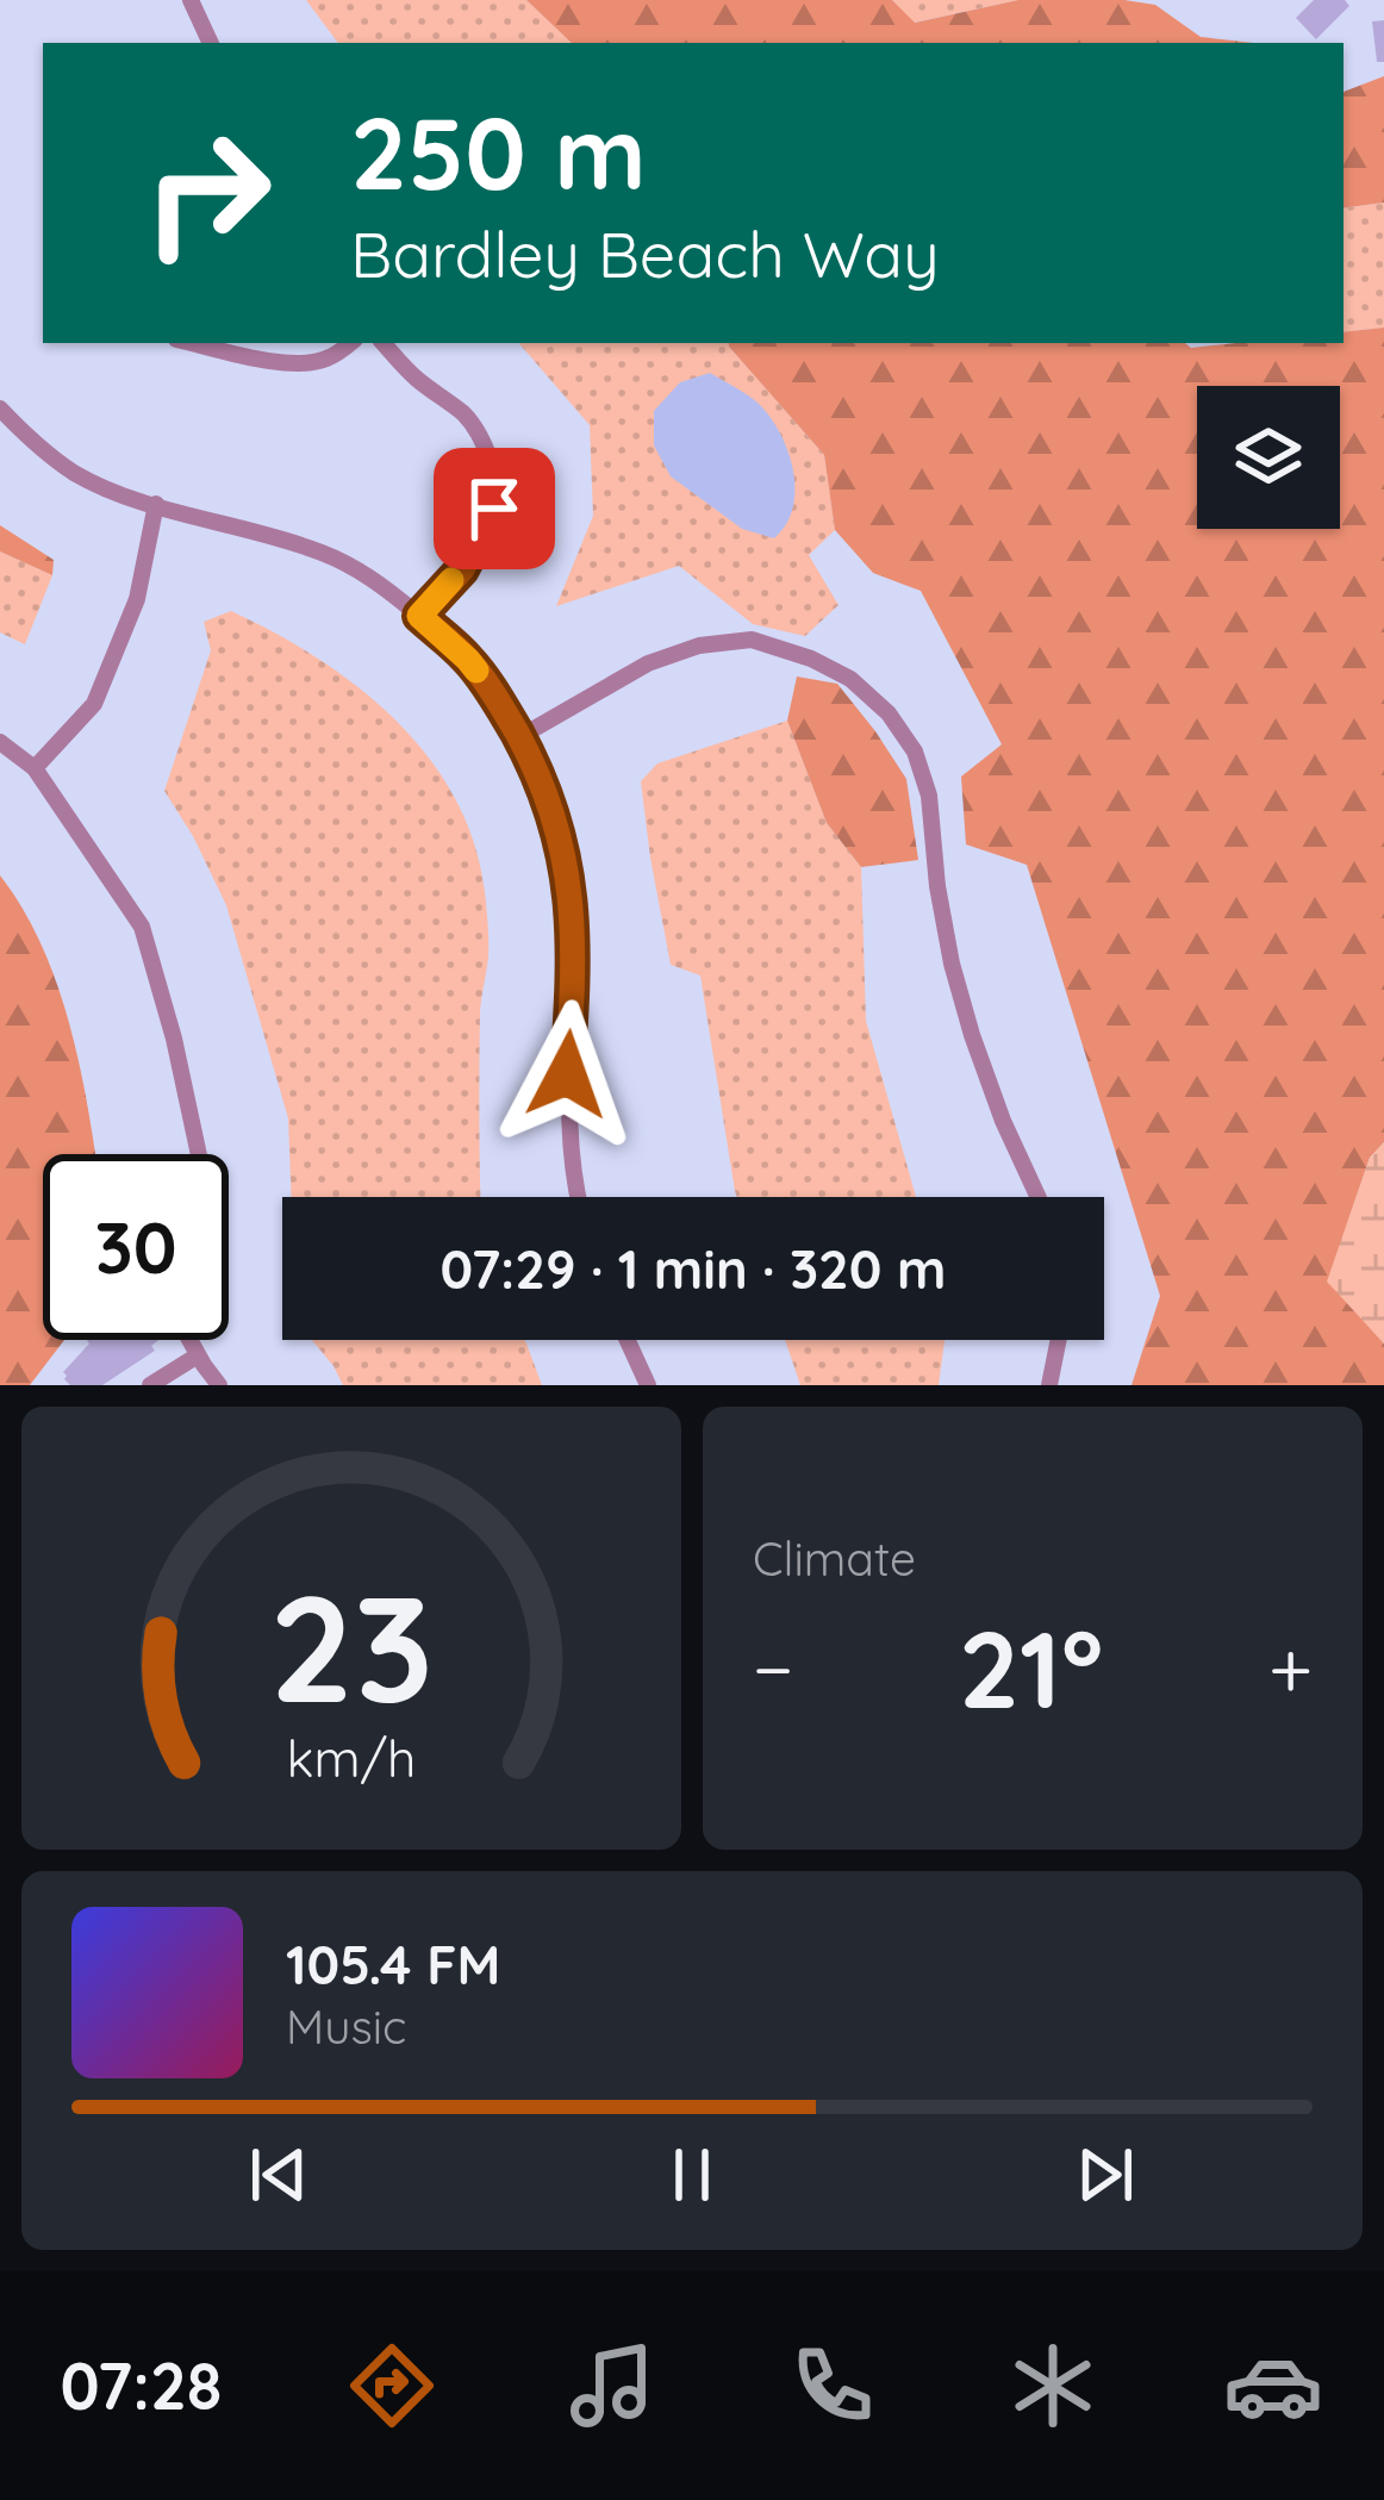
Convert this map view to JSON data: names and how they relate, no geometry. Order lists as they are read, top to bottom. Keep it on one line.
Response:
{"page":{"turn":["250 m","Bardley Beach Way"],"limit":"30","trip":"07:29 · 1 min · 320 m","tile":"Climate","heat":["−","21°","+"],"song":["105.4 FM","Music"],"tabs":"07:28","gauge":["23","km/h"]}}
